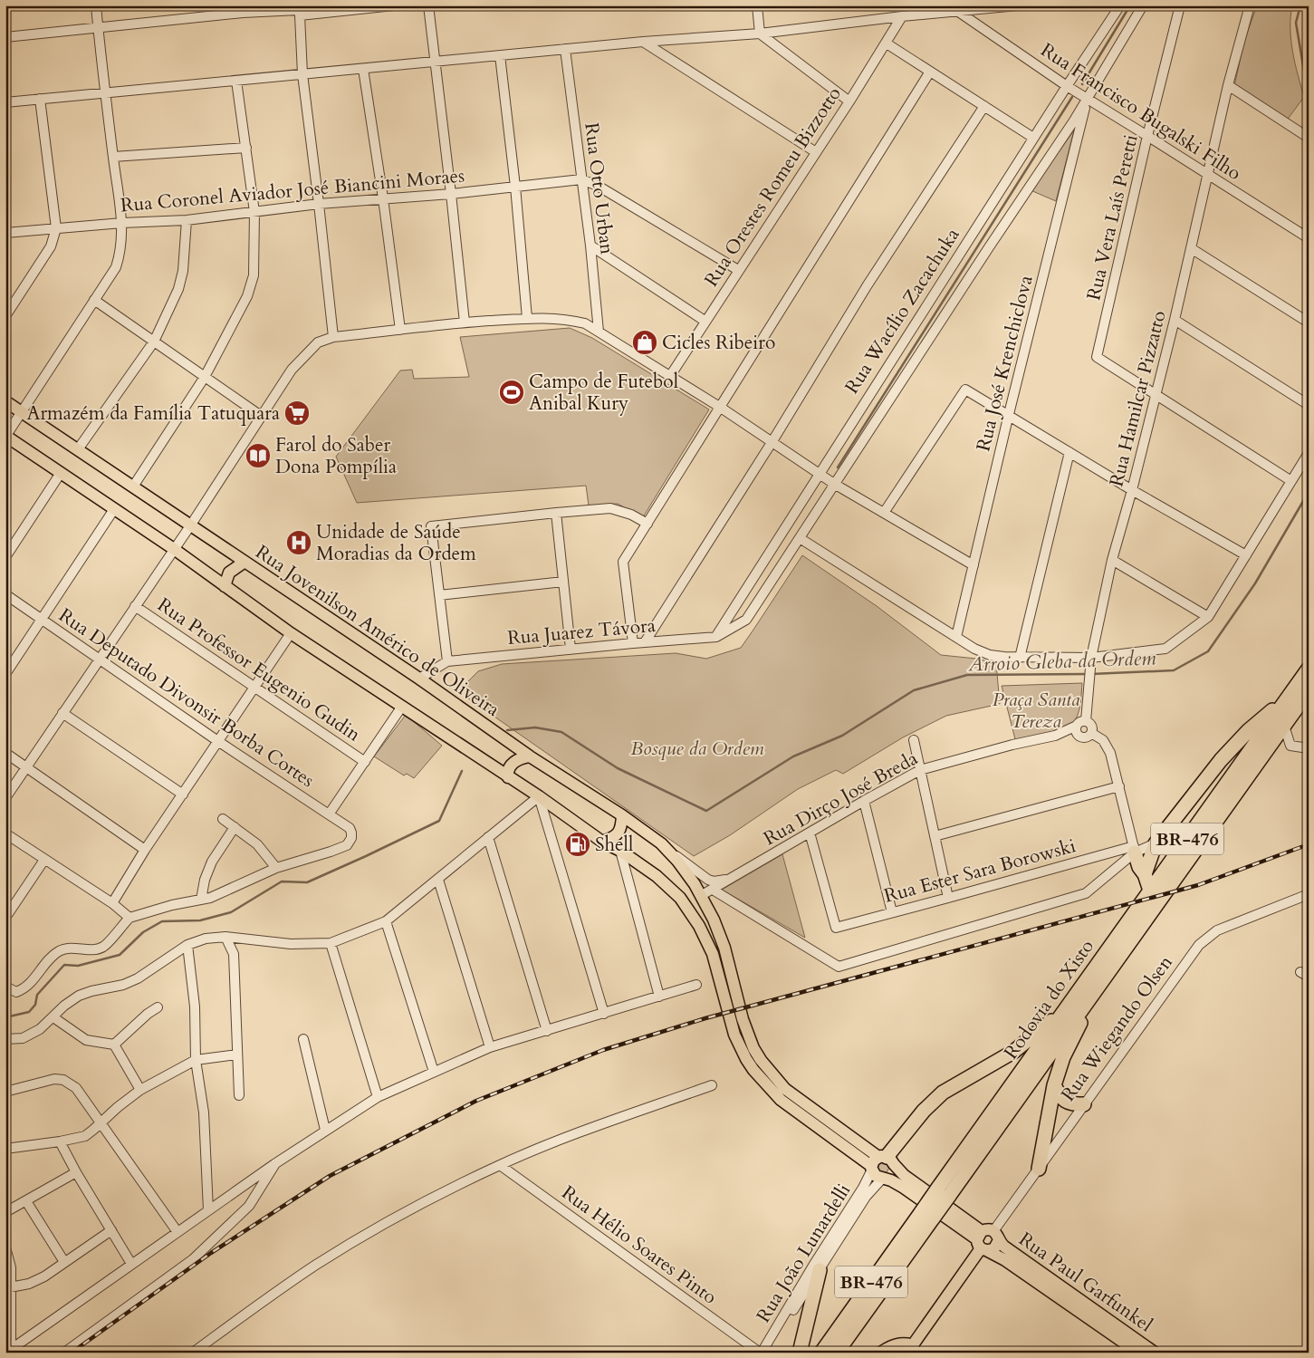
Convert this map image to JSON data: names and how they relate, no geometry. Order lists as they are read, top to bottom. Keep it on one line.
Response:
{"streets":{"highway":["BR-476","Rodovia do Xisto"],"main road":["Rua Jovenilson Américo de Oliveira","Rua Paul Garfunkel"],"street":["Rua Francisco Bugalski Filho","Rua Orestes Romeu Bizzotto","Rua Otto Urban","Rua Coronel Aviador José Biancini Moraes","Rua Vera Laís Peretti","Rua Wacílio Zacachuka","Rua José Krenchiclova","Rua Hamilcar Pizzatto","Rua Juarez Távora","Rua Professor Eugenio Gudin","Rua Deputado Divonsir Borba Cortes","Rua Dirço José Breda","Rua Ester Sara Borowski","Rua Wiegando Olsen","Rua Hélio Soares Pinto","Rua João Lunardelli"]},"crossings":[["Rua Francisco Bugalski Filho","Rua Vera Laís Peretti"],["Rua Francisco Bugalski Filho","Rua Wacílio Zacachuka"],["Rua Francisco Bugalski Filho","Rua José Krenchiclova"],["Rua Francisco Bugalski Filho","Rua Hamilcar Pizzatto"],["Rua Otto Urban","Rua Coronel Aviador José Biancini Moraes"],["Rua Vera Laís Peretti","Rua Hamilcar Pizzatto"],["Rua Wacílio Zacachuka","Rua José Krenchiclova"],["Rua Wacílio Zacachuka","Rua Juarez Távora"],["Rua Hamilcar Pizzatto","Rua Dirço José Breda"],["Rua Jovenilson Américo de Oliveira","Rua Juarez Távora"],["Rua Jovenilson Américo de Oliveira","Rua Dirço José Breda"],["Rua Jovenilson Américo de Oliveira","Rua Paul Garfunkel"],["Rua Dirço José Breda","Rua Ester Sara Borowski"],["Rua Dirço José Breda","Rua Paul Garfunkel"],["Rua Wiegando Olsen","Rua Paul Garfunkel"],["Rua Hélio Soares Pinto","Rua João Lunardelli"],["Rua João Lunardelli","Rua Paul Garfunkel"]],"water":["Arroio Gleba da Ordem"],"parks":["Praça Santa Tereza","Bosque da Ordem"],"places":{"shop":["Cicles Ribeiro"],"sports":["Campo de Futebol Anibal Kury"],"supermarket":["Armazém da Família Tatuquara"],"library":["Farol do Saber Dona Pompília"],"hospital":["Unidade de Saúde Moradias da Ordem"],"fuel station":["Shell"]}}
